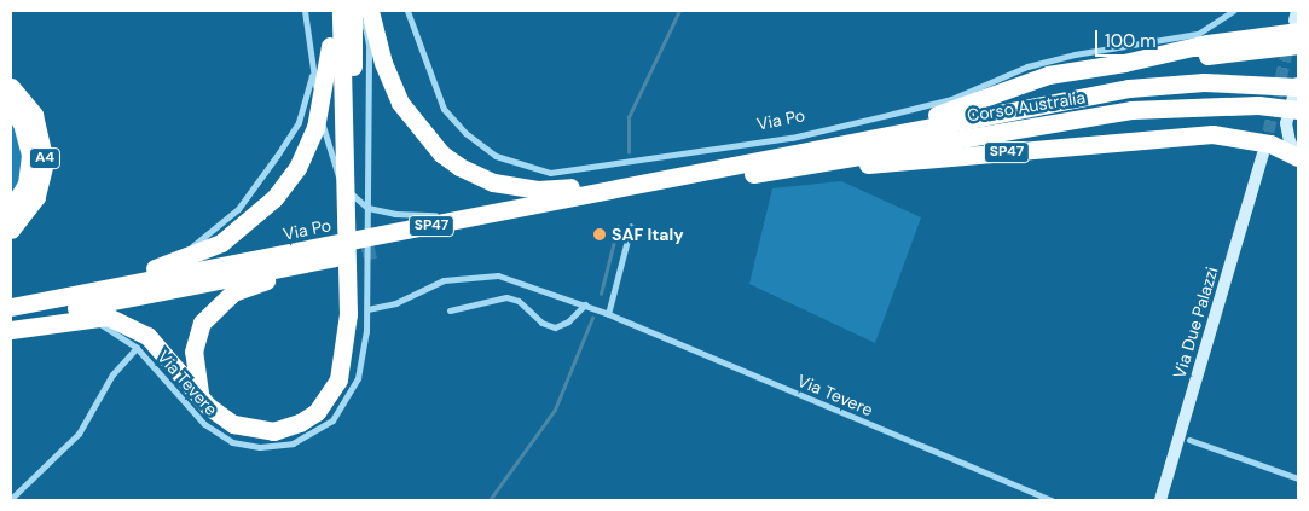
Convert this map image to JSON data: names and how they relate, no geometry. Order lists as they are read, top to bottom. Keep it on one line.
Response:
{"streets":{"highway":["Corso Australia","Via Po","SP47","A4"],"street":["Via Due Palazzi","Via Tevere"]},"crossings":[["Corso Australia","Via Po"],["Corso Australia","SP47"],["Via Po","SP47"]],"places":["SAF Italy"],"scale_bar":"100 m"}
